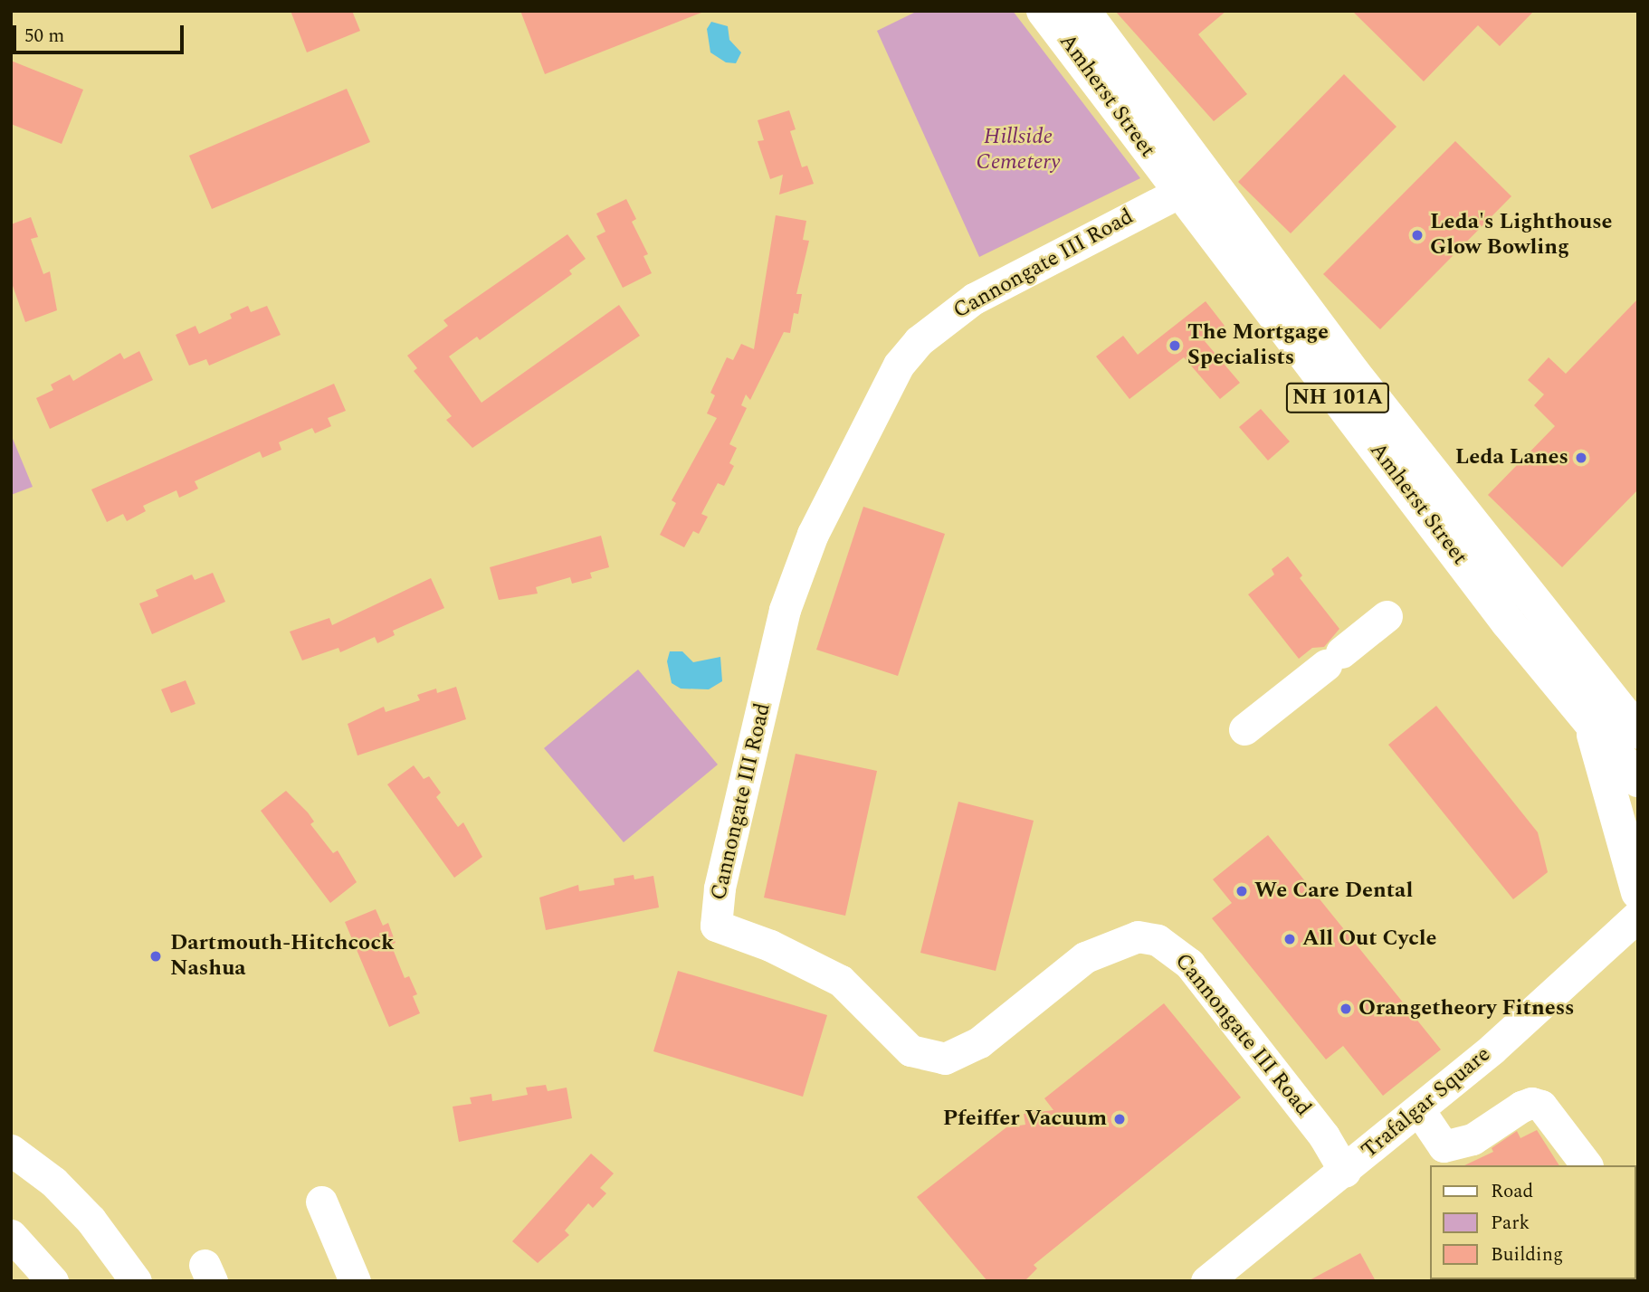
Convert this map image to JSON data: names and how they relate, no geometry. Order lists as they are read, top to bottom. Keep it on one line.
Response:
{"streets":{"highway":["Amherst Street","NH 101A"],"street":["Cannongate III Road","Trafalgar Square"]},"crossings":[["Amherst Street","Cannongate III Road"],["Cannongate III Road","Trafalgar Square"]],"parks":["Hillside Cemetery"],"places":["Leda's Lighthouse Glow Bowling","The Mortgage Specialists","Leda Lanes","We Care Dental","All Out Cycle","Dartmouth-Hitchcock Nashua","Orangetheory Fitness","Pfeiffer Vacuum"],"legend":["Road","Park","Building"],"scale_bar":"50 m"}
